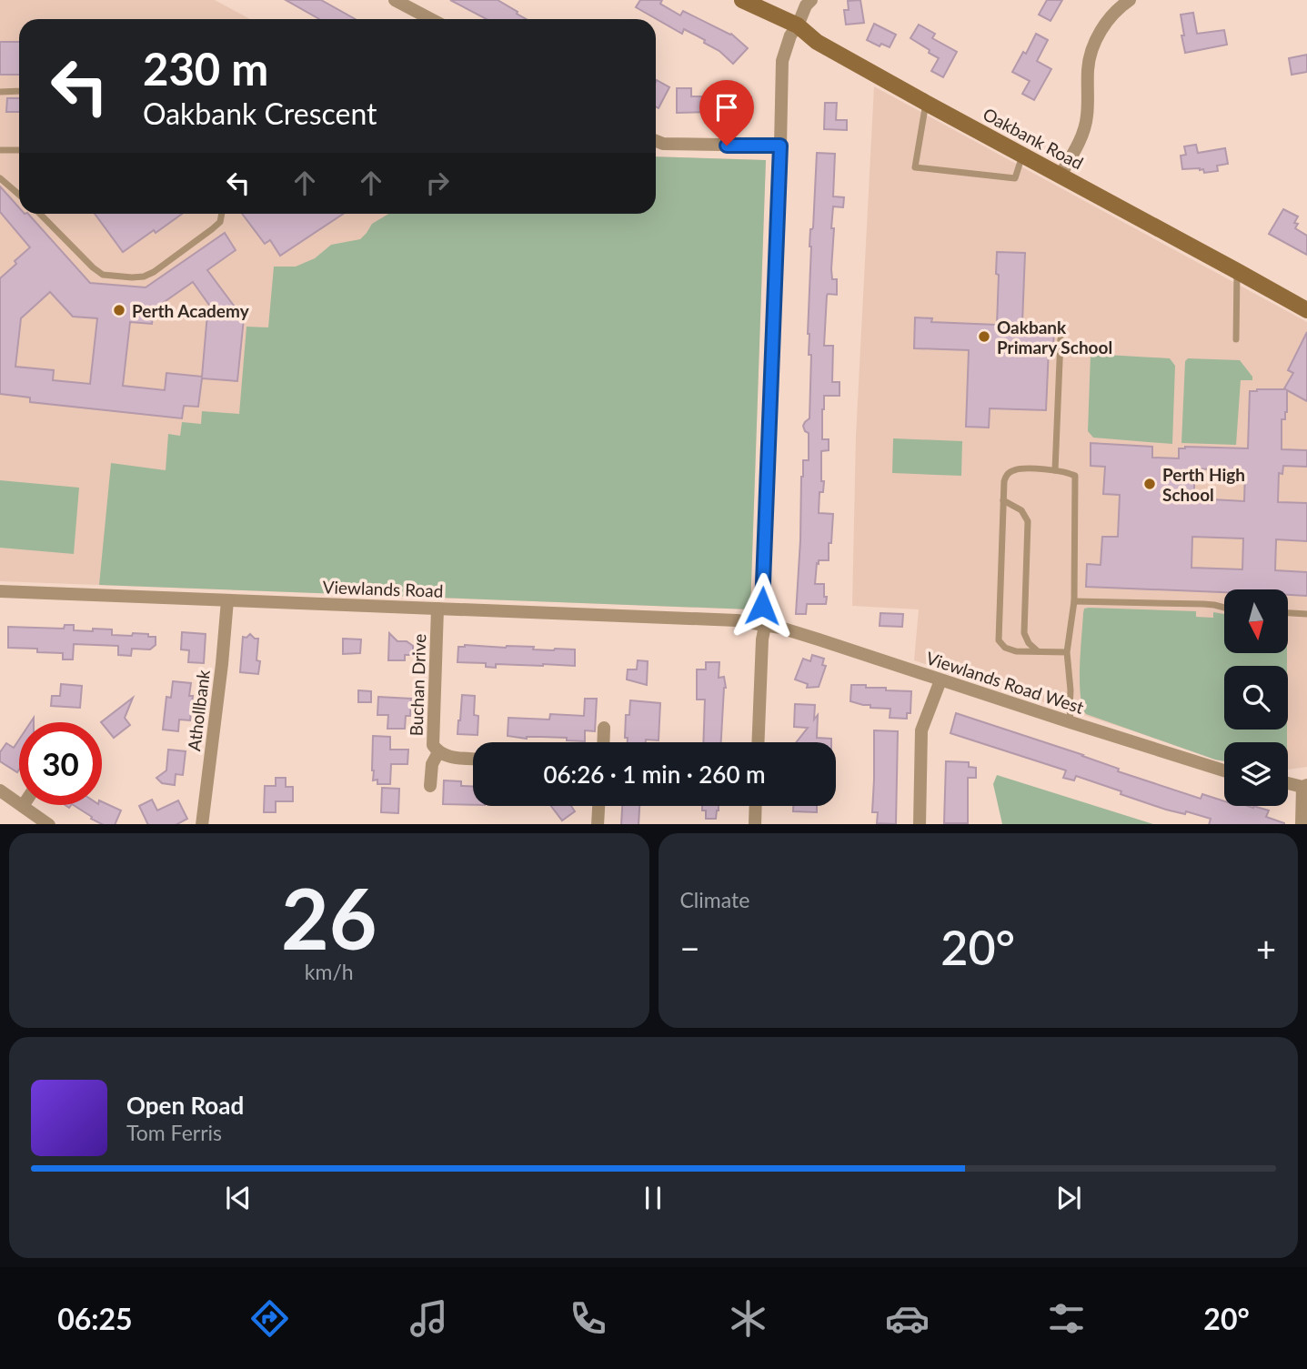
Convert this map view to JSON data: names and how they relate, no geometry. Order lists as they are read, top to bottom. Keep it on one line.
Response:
{"streets":{"street":["Oakbank Road","Viewlands Road","Viewlands Road West","Buchan Drive","Athollbank"]},"crossings":[["Viewlands Road","Viewlands Road West"],["Viewlands Road","Buchan Drive"],["Viewlands Road","Athollbank"]],"places":["Perth Academy","Oakbank Primary School","Perth High School"],"north":"bottom","page":{"turn":["230 m","Oakbank Crescent"],"limit":"30","trip":"06:26 · 1 min · 260 m","tile":[["26","km/h"],"Climate"],"heat":["−","20°","+"],"song":["Open Road","Tom Ferris"],"tabs":["06:25","20°"]}}
